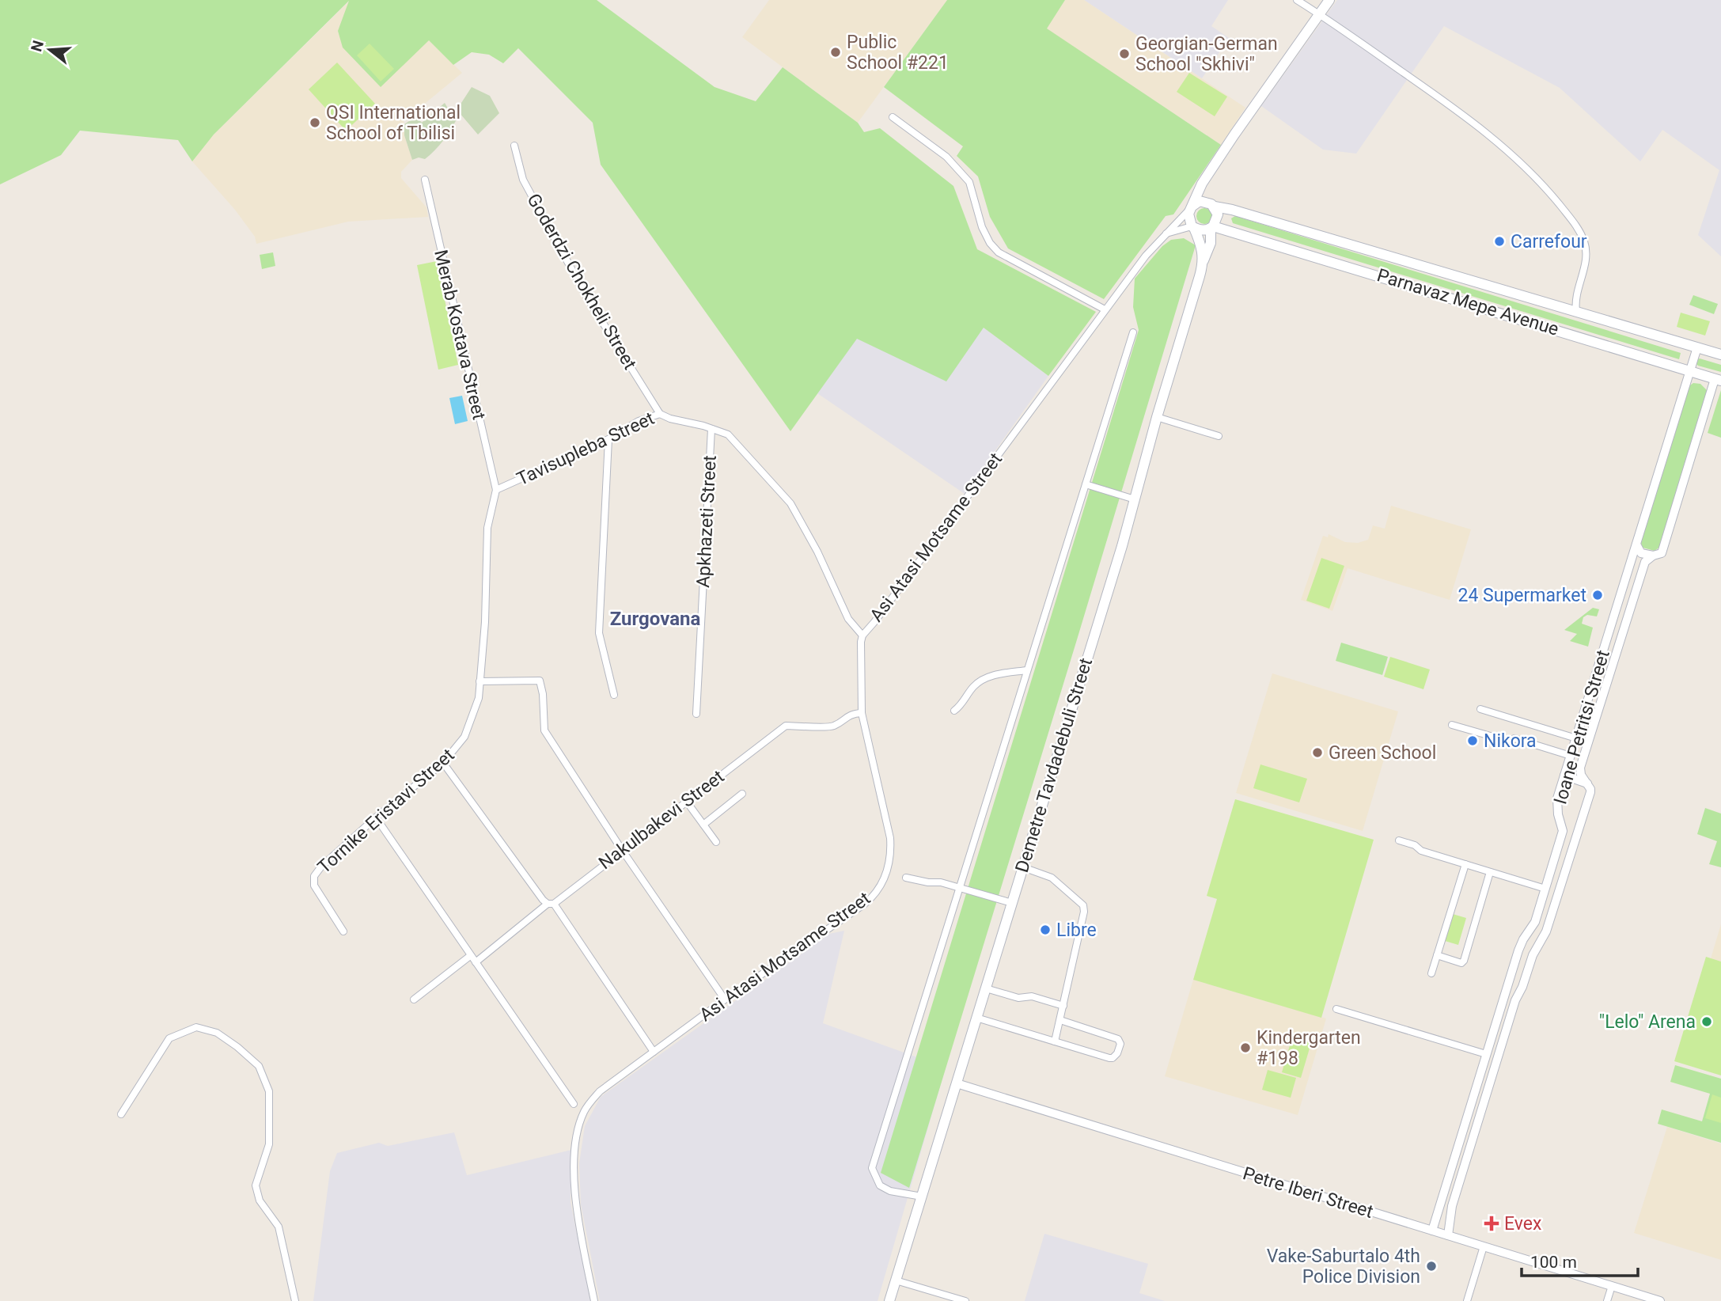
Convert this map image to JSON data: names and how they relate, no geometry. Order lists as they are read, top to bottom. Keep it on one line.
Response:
{"streets":{"main road":["Parnavaz Mepe Avenue","Demetre Tavdadebuli Street"],"street":["Goderdzi Chokheli Street","Merab Kostava Street","Tavisupleba Street","Apkhazeti Street","Asi Atasi Motsame Street","Ioane Petritsi Street","Tornike Eristavi Street","Nakulbakevi Street","Petre Iberi Street"]},"crossings":[["Goderdzi Chokheli Street","Tavisupleba Street"],["Parnavaz Mepe Avenue","Asi Atasi Motsame Street"],["Parnavaz Mepe Avenue","Ioane Petritsi Street"],["Merab Kostava Street","Tavisupleba Street"],["Merab Kostava Street","Tornike Eristavi Street"],["Tavisupleba Street","Apkhazeti Street"],["Tavisupleba Street","Asi Atasi Motsame Street"],["Tavisupleba Street","Tornike Eristavi Street"],["Asi Atasi Motsame Street","Nakulbakevi Street"],["Ioane Petritsi Street","Petre Iberi Street"],["Demetre Tavdadebuli Street","Petre Iberi Street"]],"districts":["Zurgovana"],"places":{"other":["Public School #221","Georgian-German School \"Skhivi\"","QSI International School of Tbilisi","Carrefour","24 Supermarket","Nikora","Green School","Libre","\"Lelo\" Arena","Kindergarten #198","Vake-Saburtalo 4th Police Division"],"health":["Evex"]},"scale_bar":"100 m","north":"left"}
